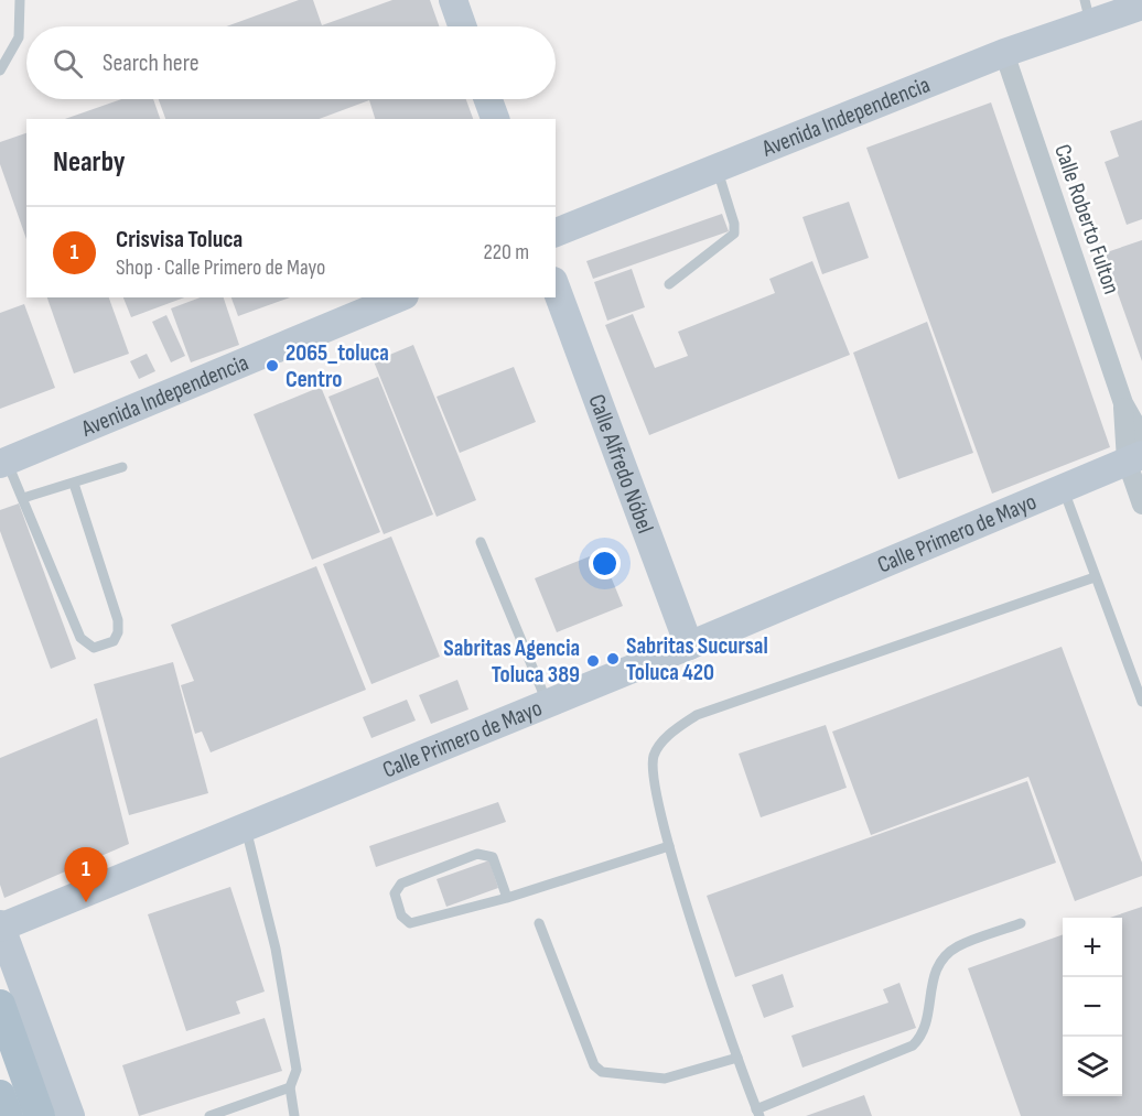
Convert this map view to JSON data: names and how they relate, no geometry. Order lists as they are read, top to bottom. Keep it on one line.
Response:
{"streets":{"main road":["Avenida Independencia","Calle Alfredo Nóbel","Calle Primero de Mayo"],"street":["Calle Roberto Fulton"]},"crossings":[["Avenida Independencia","Calle Roberto Fulton"],["Calle Roberto Fulton","Calle Primero de Mayo"],["Calle Alfredo Nóbel","Calle Primero de Mayo"]],"places":["2065_toluca Centro","Sabritas Sucursal Toluca 420","Sabritas Agencia Toluca 389"],"page":{"search":"Search here","heading":"Nearby","list":[{"mark":"1","name":"Crisvisa Toluca","note":"Shop · Calle Primero de Mayo","value":"220 m"}],"pins":"1","map_buttons":["+","−"]}}
